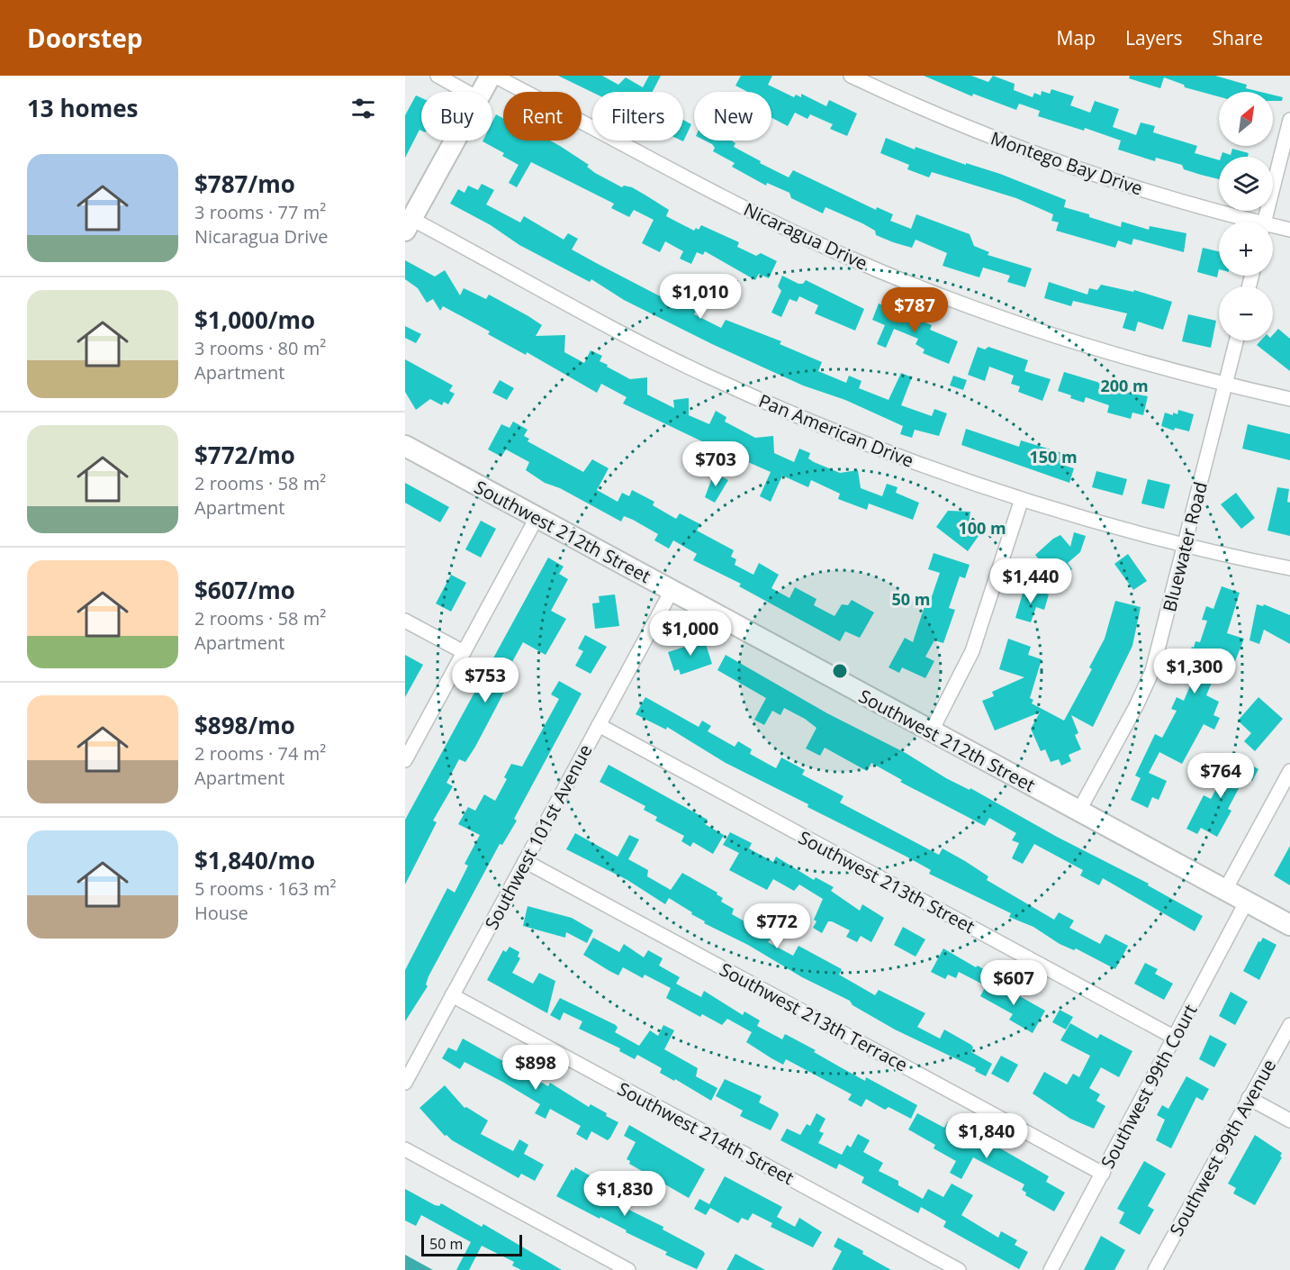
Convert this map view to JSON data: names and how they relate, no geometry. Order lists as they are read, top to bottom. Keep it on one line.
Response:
{"streets":{"street":["Montego Bay Drive","Nicaragua Drive","Pan American Drive","Southwest 212th Street","Bluewater Road","Southwest 101st Avenue","Southwest 213th Street","Southwest 213th Terrace","Southwest 99th Court","Southwest 214th Street","Southwest 99th Avenue"]},"crossings":[["Nicaragua Drive","Bluewater Road"],["Pan American Drive","Bluewater Road"],["Southwest 212th Street","Bluewater Road"],["Southwest 212th Street","Southwest 101st Avenue"],["Southwest 212th Street","Southwest 99th Court"],["Southwest 101st Avenue","Southwest 213th Street"],["Southwest 101st Avenue","Southwest 213th Terrace"],["Southwest 101st Avenue","Southwest 214th Street"],["Southwest 213th Street","Southwest 99th Court"],["Southwest 213th Terrace","Southwest 99th Court"]],"scale_bar":"50 m","north":"top right","page":{"header":"Doorstep","nav":["Map","Layers","Share"],"heading":"13 homes","map_buttons":["+","−"],"chip":["Buy","Rent","Filters","New"],"list":[{"name":"$787/mo","note":"3 rooms · 77 m² · Nicaragua Drive"},{"name":"$1,000/mo","note":"3 rooms · 80 m² · Apartment"},{"name":"$772/mo","note":"2 rooms · 58 m² · Apartment"},{"name":"$607/mo","note":"2 rooms · 58 m² · Apartment"},{"name":"$898/mo","note":"2 rooms · 74 m² · Apartment"},{"name":"$1,840/mo","note":"5 rooms · 163 m² · House"}],"price":["$1,010","$787","$703","$1,440","$1,000","$1,300","$753","$764","$772","$607","$898","$1,840","$1,830"],"scale":"50 m"},"rings":["200 m","150 m","100 m","50 m"]}
